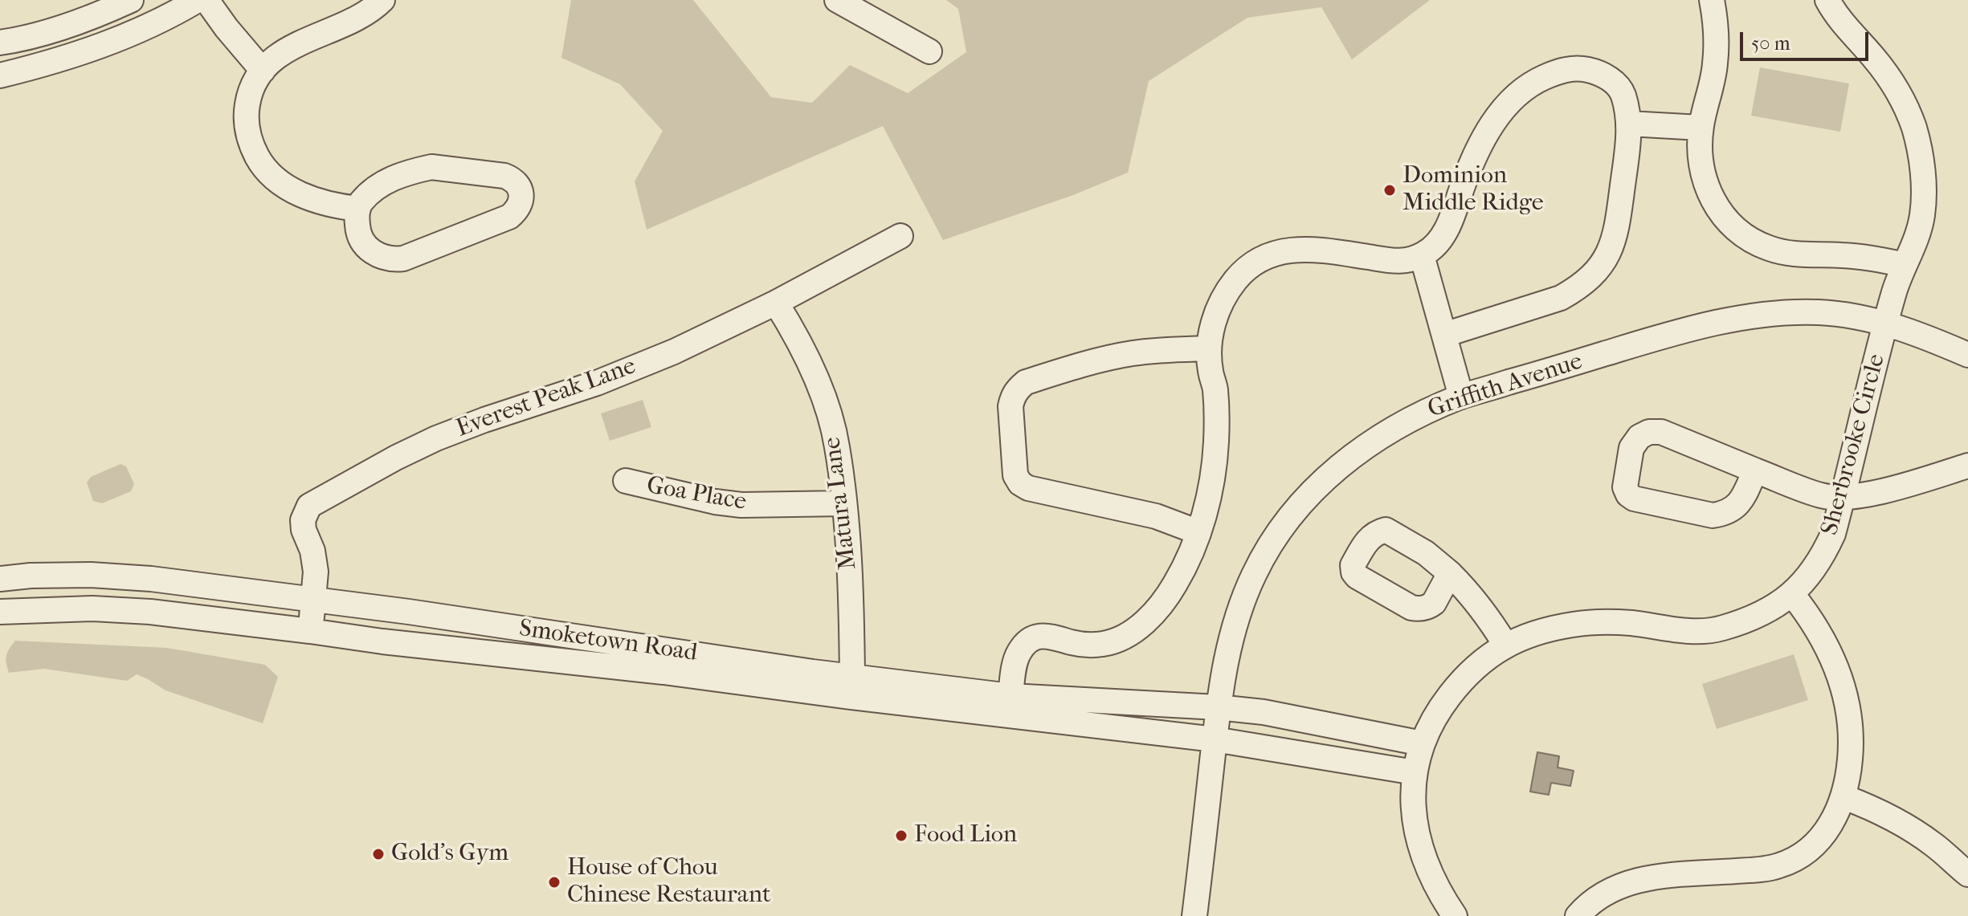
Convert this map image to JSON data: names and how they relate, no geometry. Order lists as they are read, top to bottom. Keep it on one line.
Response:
{"streets":{"street":["Griffith Avenue","Everest Peak Lane","Sherbrooke Circle","Goa Place","Matura Lane","Smoketown Road"]},"crossings":[["Griffith Avenue","Sherbrooke Circle"],["Griffith Avenue","Smoketown Road"],["Everest Peak Lane","Matura Lane"],["Everest Peak Lane","Smoketown Road"],["Sherbrooke Circle","Smoketown Road"],["Goa Place","Matura Lane"],["Matura Lane","Smoketown Road"]],"places":["Dominion Middle Ridge","Food Lion","Gold's Gym","House of Chou Chinese Restaurant"],"scale_bar":"50 m"}
